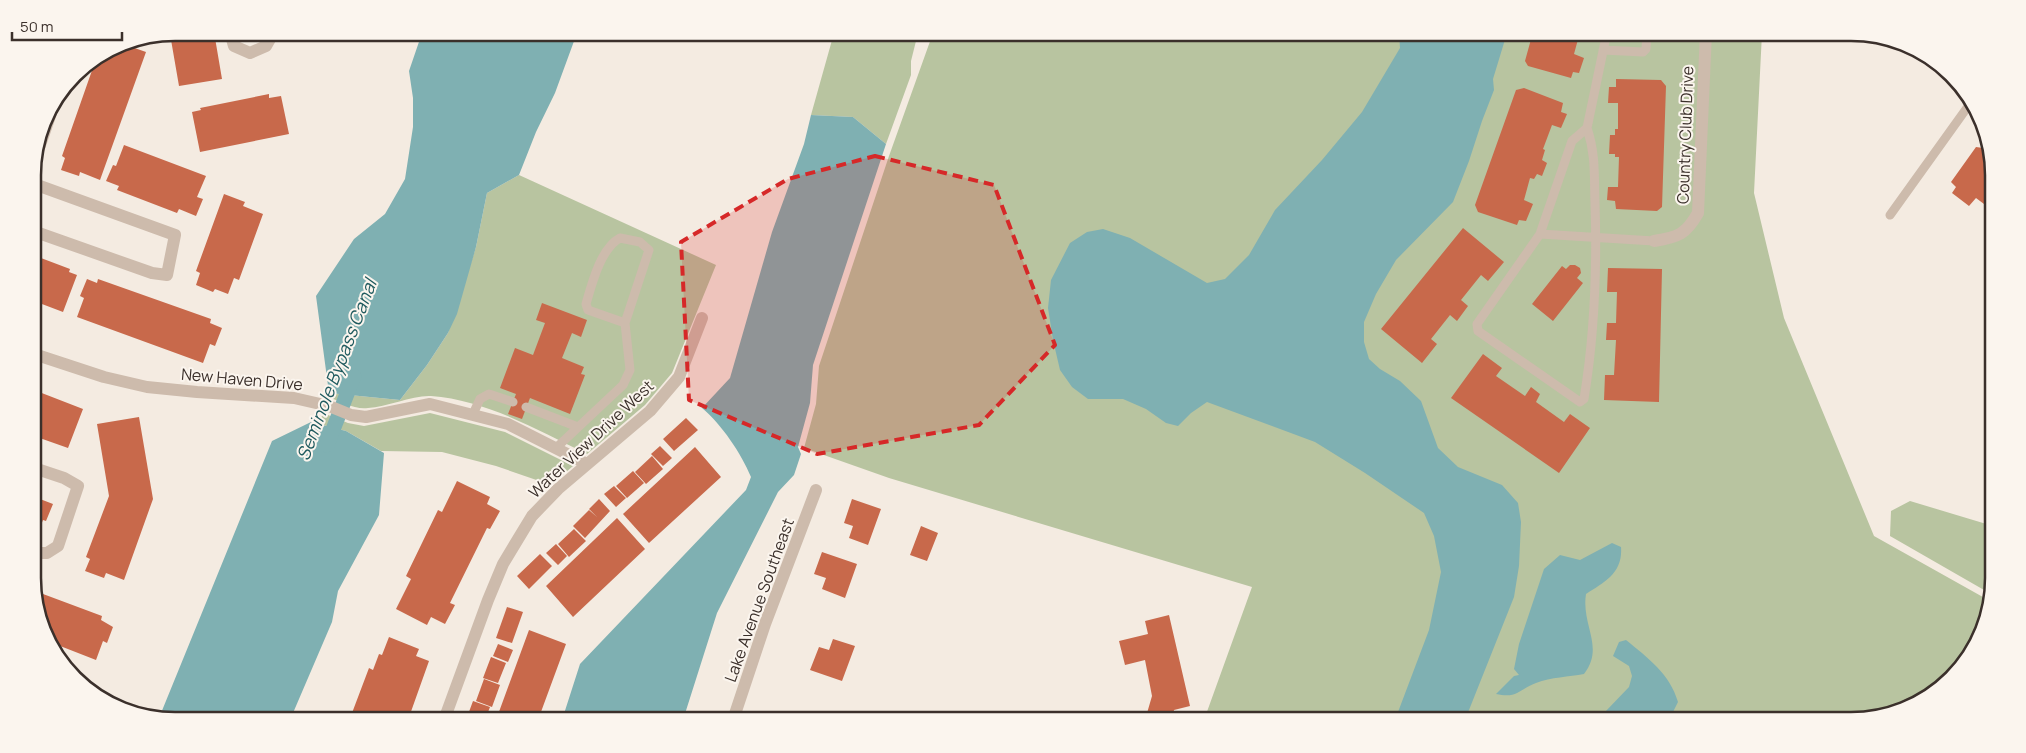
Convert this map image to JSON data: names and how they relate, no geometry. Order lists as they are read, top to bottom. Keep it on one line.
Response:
{"streets":{"street":["Country Club Drive","New Haven Drive","Water View Drive West","Lake Avenue Southeast"]},"crossings":[["New Haven Drive","Water View Drive West"]],"water":["Seminole Bypass Canal"],"scale_bar":"50 m"}
